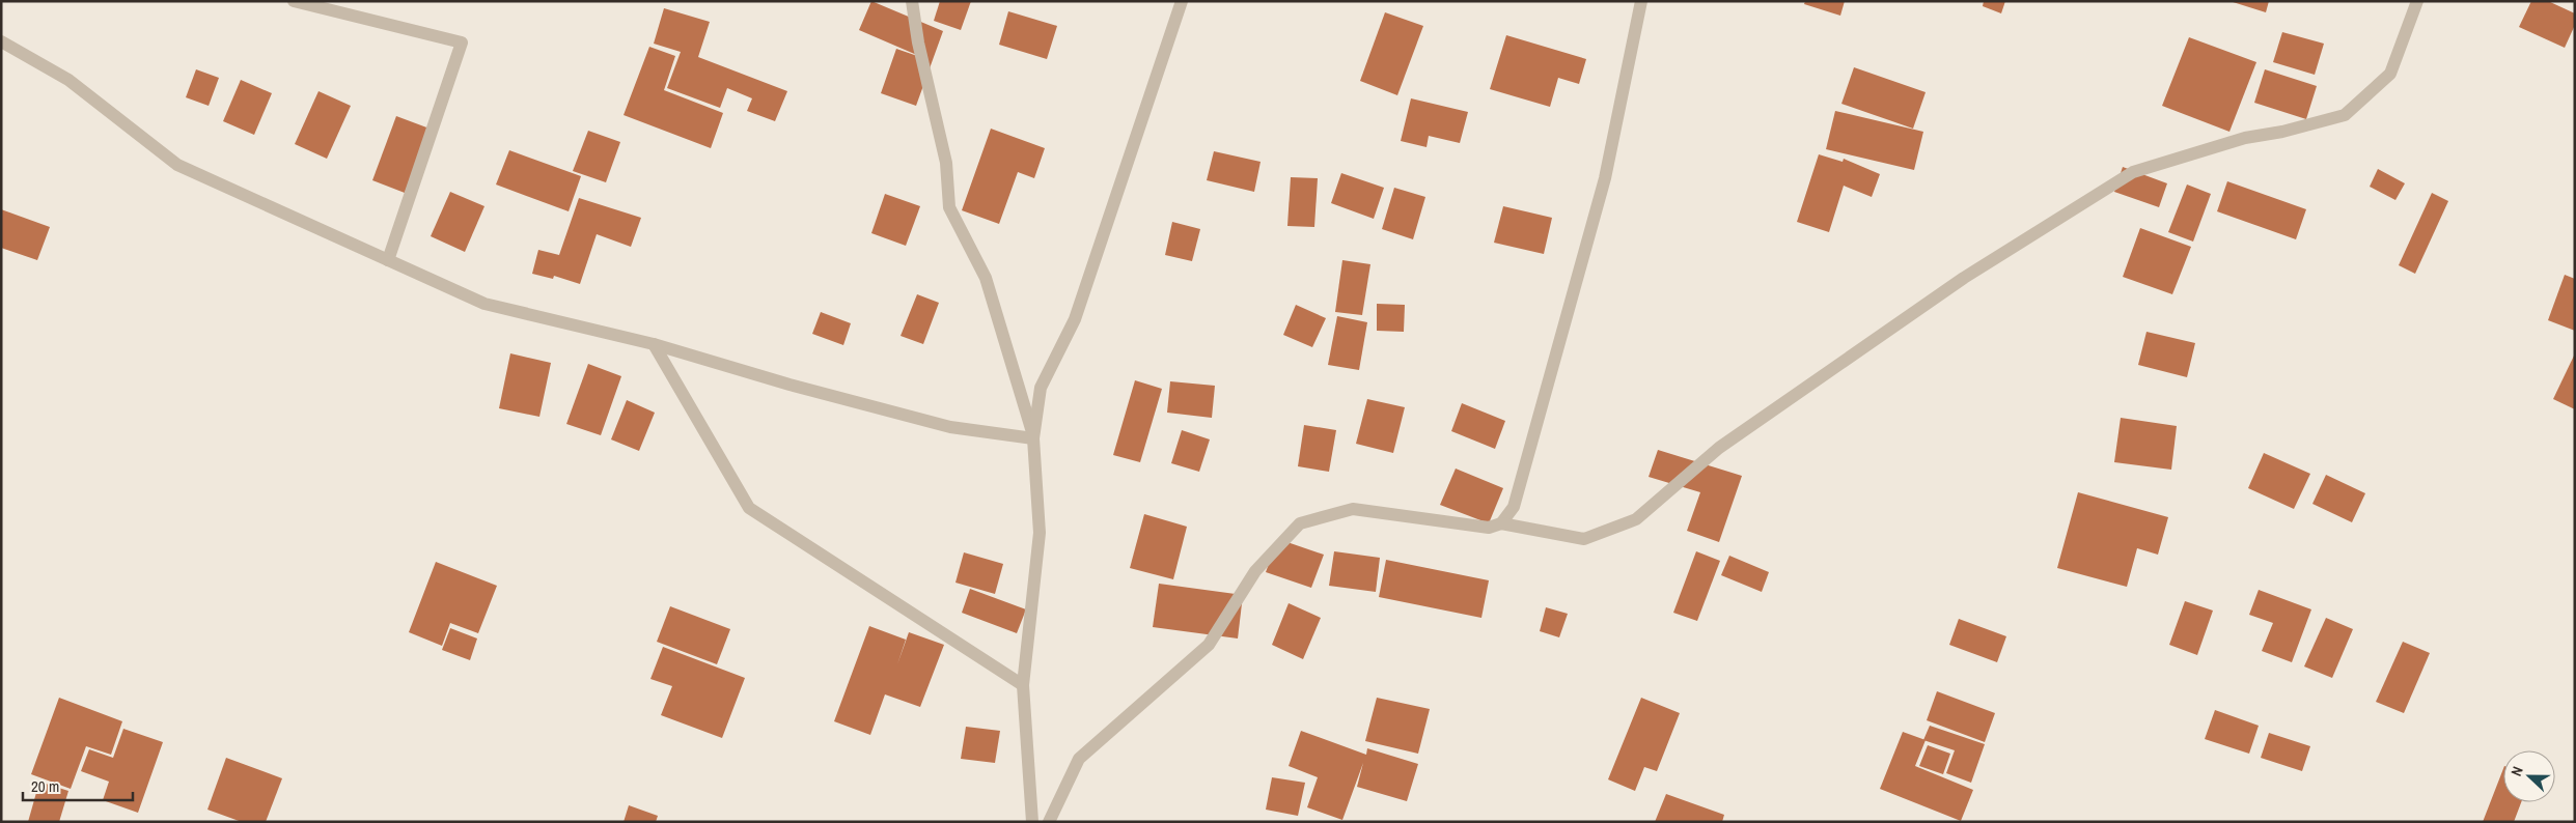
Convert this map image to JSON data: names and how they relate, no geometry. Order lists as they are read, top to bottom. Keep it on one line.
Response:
{"scale_bar":"20 m","north":"left"}
